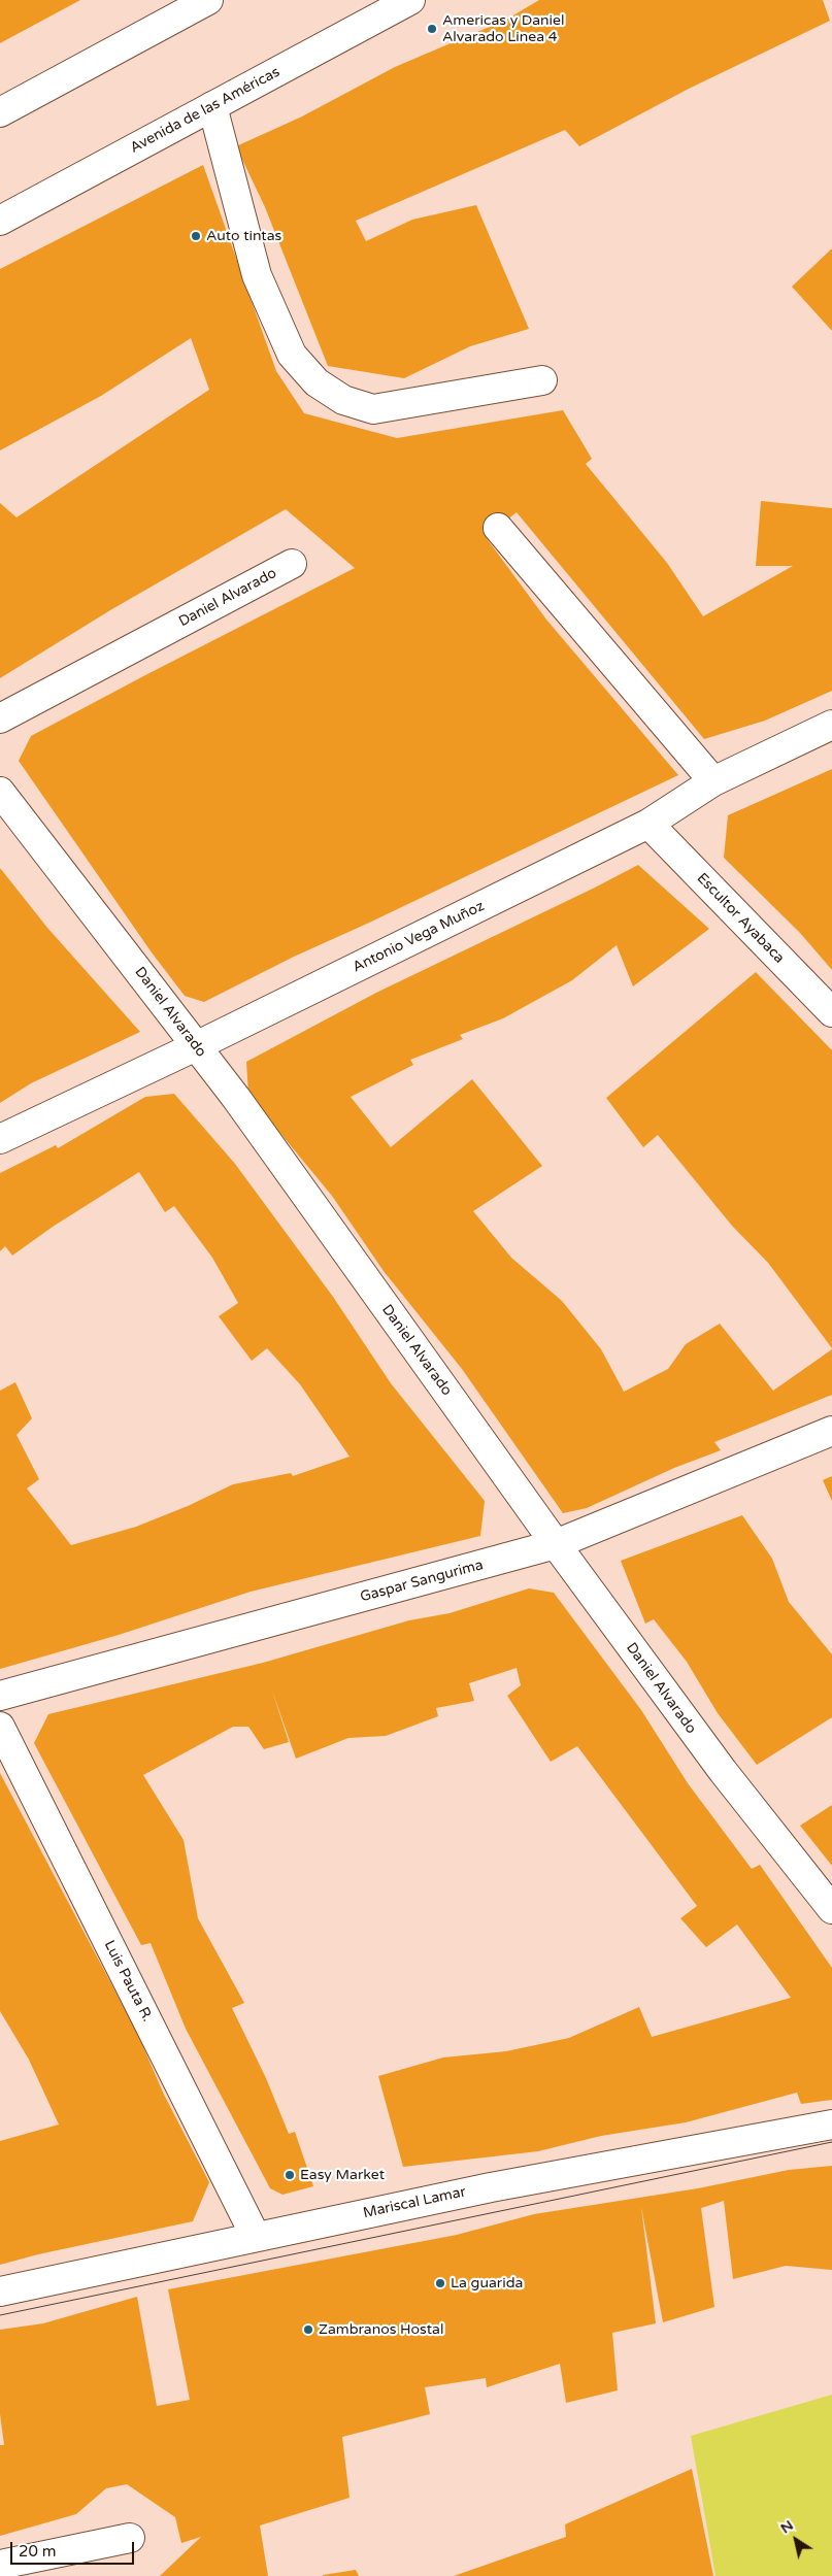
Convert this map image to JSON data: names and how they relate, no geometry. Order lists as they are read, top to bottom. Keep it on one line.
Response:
{"streets":{"street":["Avenida de las Américas","Daniel Alvarado","Escultor Ayabaca","Antonio Vega Muñoz","Gaspar Sangurima","Luis Pauta R.","Mariscal Lamar"]},"crossings":[["Daniel Alvarado","Antonio Vega Muñoz"],["Daniel Alvarado","Gaspar Sangurima"],["Escultor Ayabaca","Antonio Vega Muñoz"],["Luis Pauta R.","Mariscal Lamar"]],"places":["Americas y Daniel Alvarado Linea 4","Auto tintas","Easy Market","La guarida","Zambranos Hostal"],"scale_bar":"20 m","north":"top left"}
